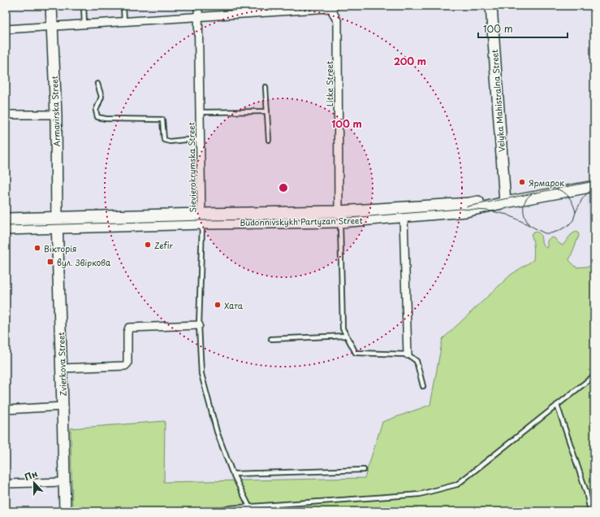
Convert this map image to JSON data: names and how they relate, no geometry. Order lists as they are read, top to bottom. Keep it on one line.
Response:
{"streets":{"main road":["Velyka Mahistralna Street","Armavirska Street","Budonnivskykh Partyzan Street","Zvierkova Street"],"street":["Litke Street","Sievierokrymska Street"]},"crossings":[["Litke Street","Budonnivskykh Partyzan Street"],["Velyka Mahistralna Street","Budonnivskykh Partyzan Street"],["Armavirska Street","Budonnivskykh Partyzan Street"],["Armavirska Street","Zvierkova Street"],["Sievierokrymska Street","Budonnivskykh Partyzan Street"],["Budonnivskykh Partyzan Street","Zvierkova Street"]],"places":{"other":["Ярмарок","Zefir","Вікторія","Хата"],"transit":["вул. Звіркова"]},"scale_bar":"100 m","north":"top","rings":["200 m","100 m"]}
